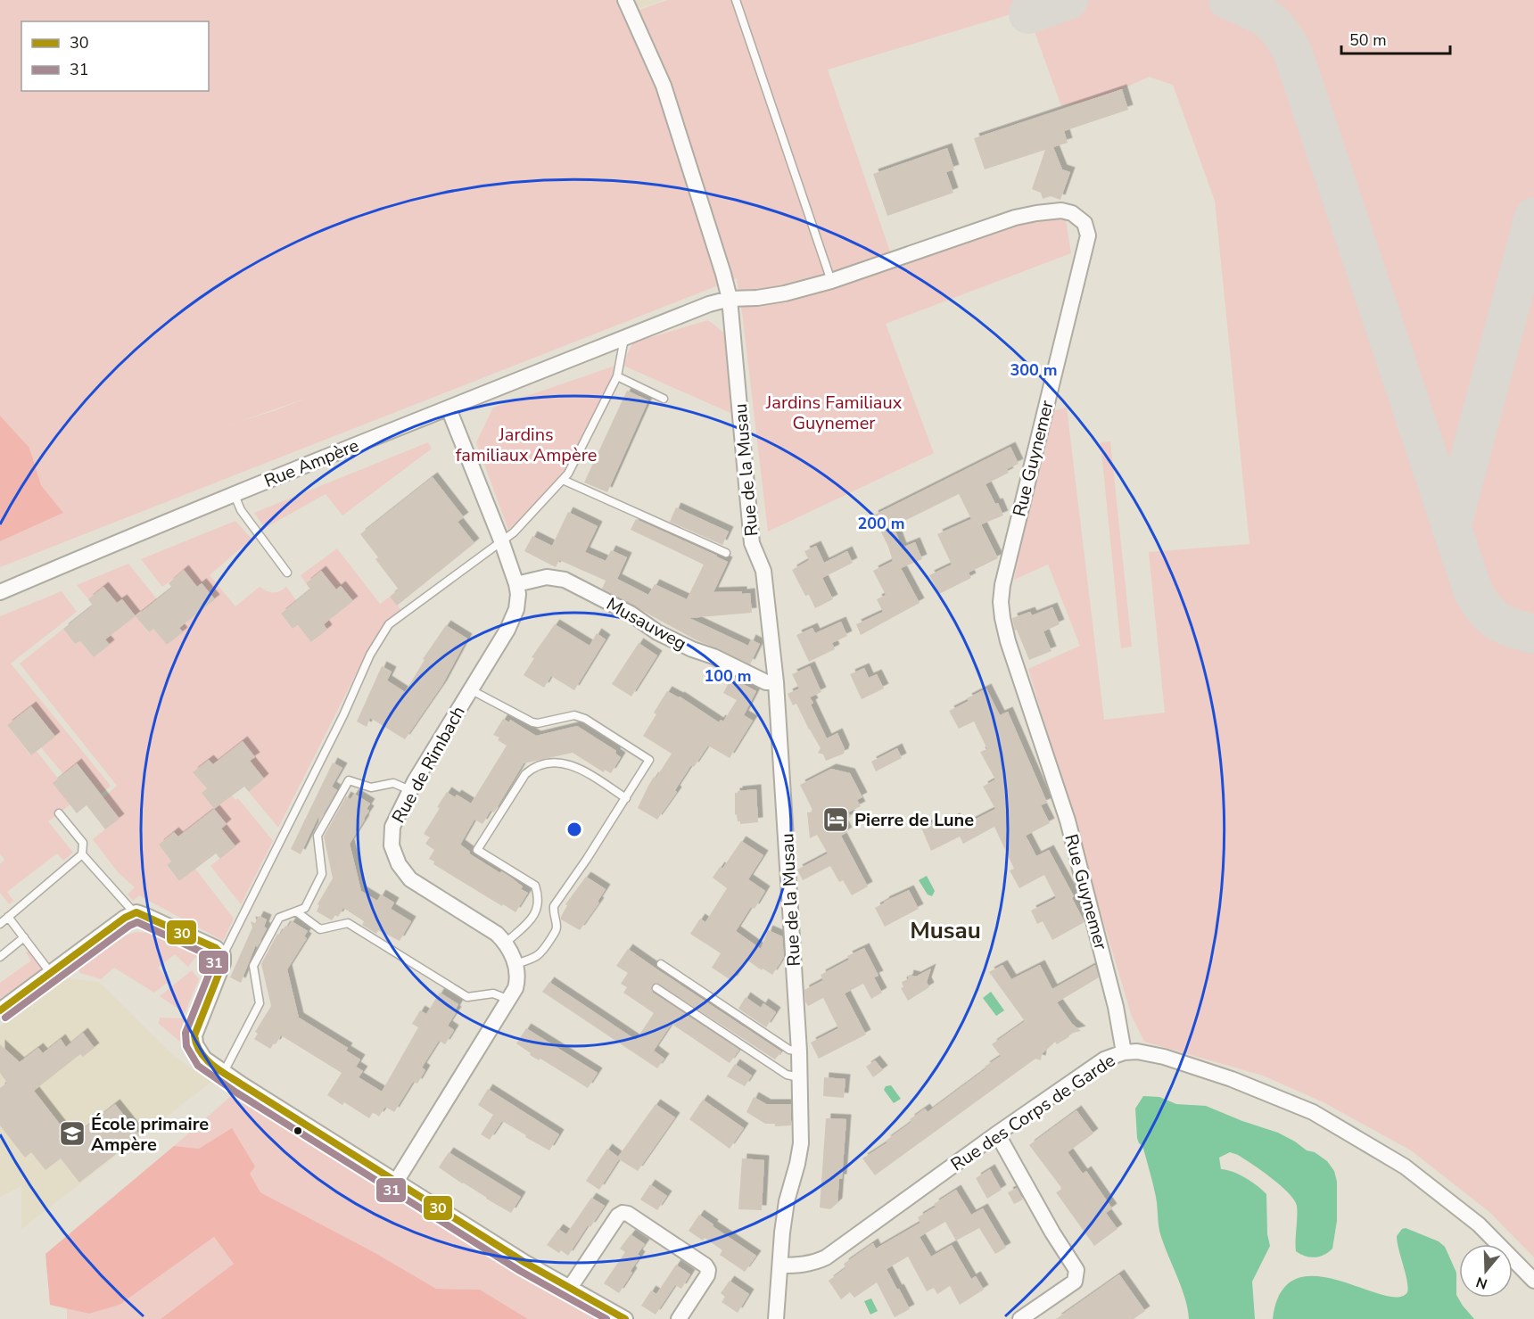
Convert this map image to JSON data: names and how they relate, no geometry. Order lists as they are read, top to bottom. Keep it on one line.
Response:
{"streets":{"street":["Rue Guynemer","Rue Ampère","Rue de la Musau","Musauweg","Rue de Rimbach","Rue des Corps de Garde"]},"crossings":[["Rue Guynemer","Rue Ampère"],["Rue Guynemer","Rue de la Musau"],["Rue Guynemer","Rue des Corps de Garde"],["Rue Ampère","Rue de la Musau"],["Rue Ampère","Rue de Rimbach"],["Rue de la Musau","Musauweg"],["Rue de la Musau","Rue des Corps de Garde"],["Musauweg","Rue de Rimbach"]],"districts":["Musau"],"parks":["Jardins Familiaux Guynemer","Jardins familiaux Ampère"],"places":{"hotel":["Pierre de Lune"],"school or university":["École primaire Ampère"]},"lines":["transit line 30","transit line 31"],"legend":["30","31"],"scale_bar":"50 m","north":"bottom","rings":["300 m","200 m","100 m"]}
